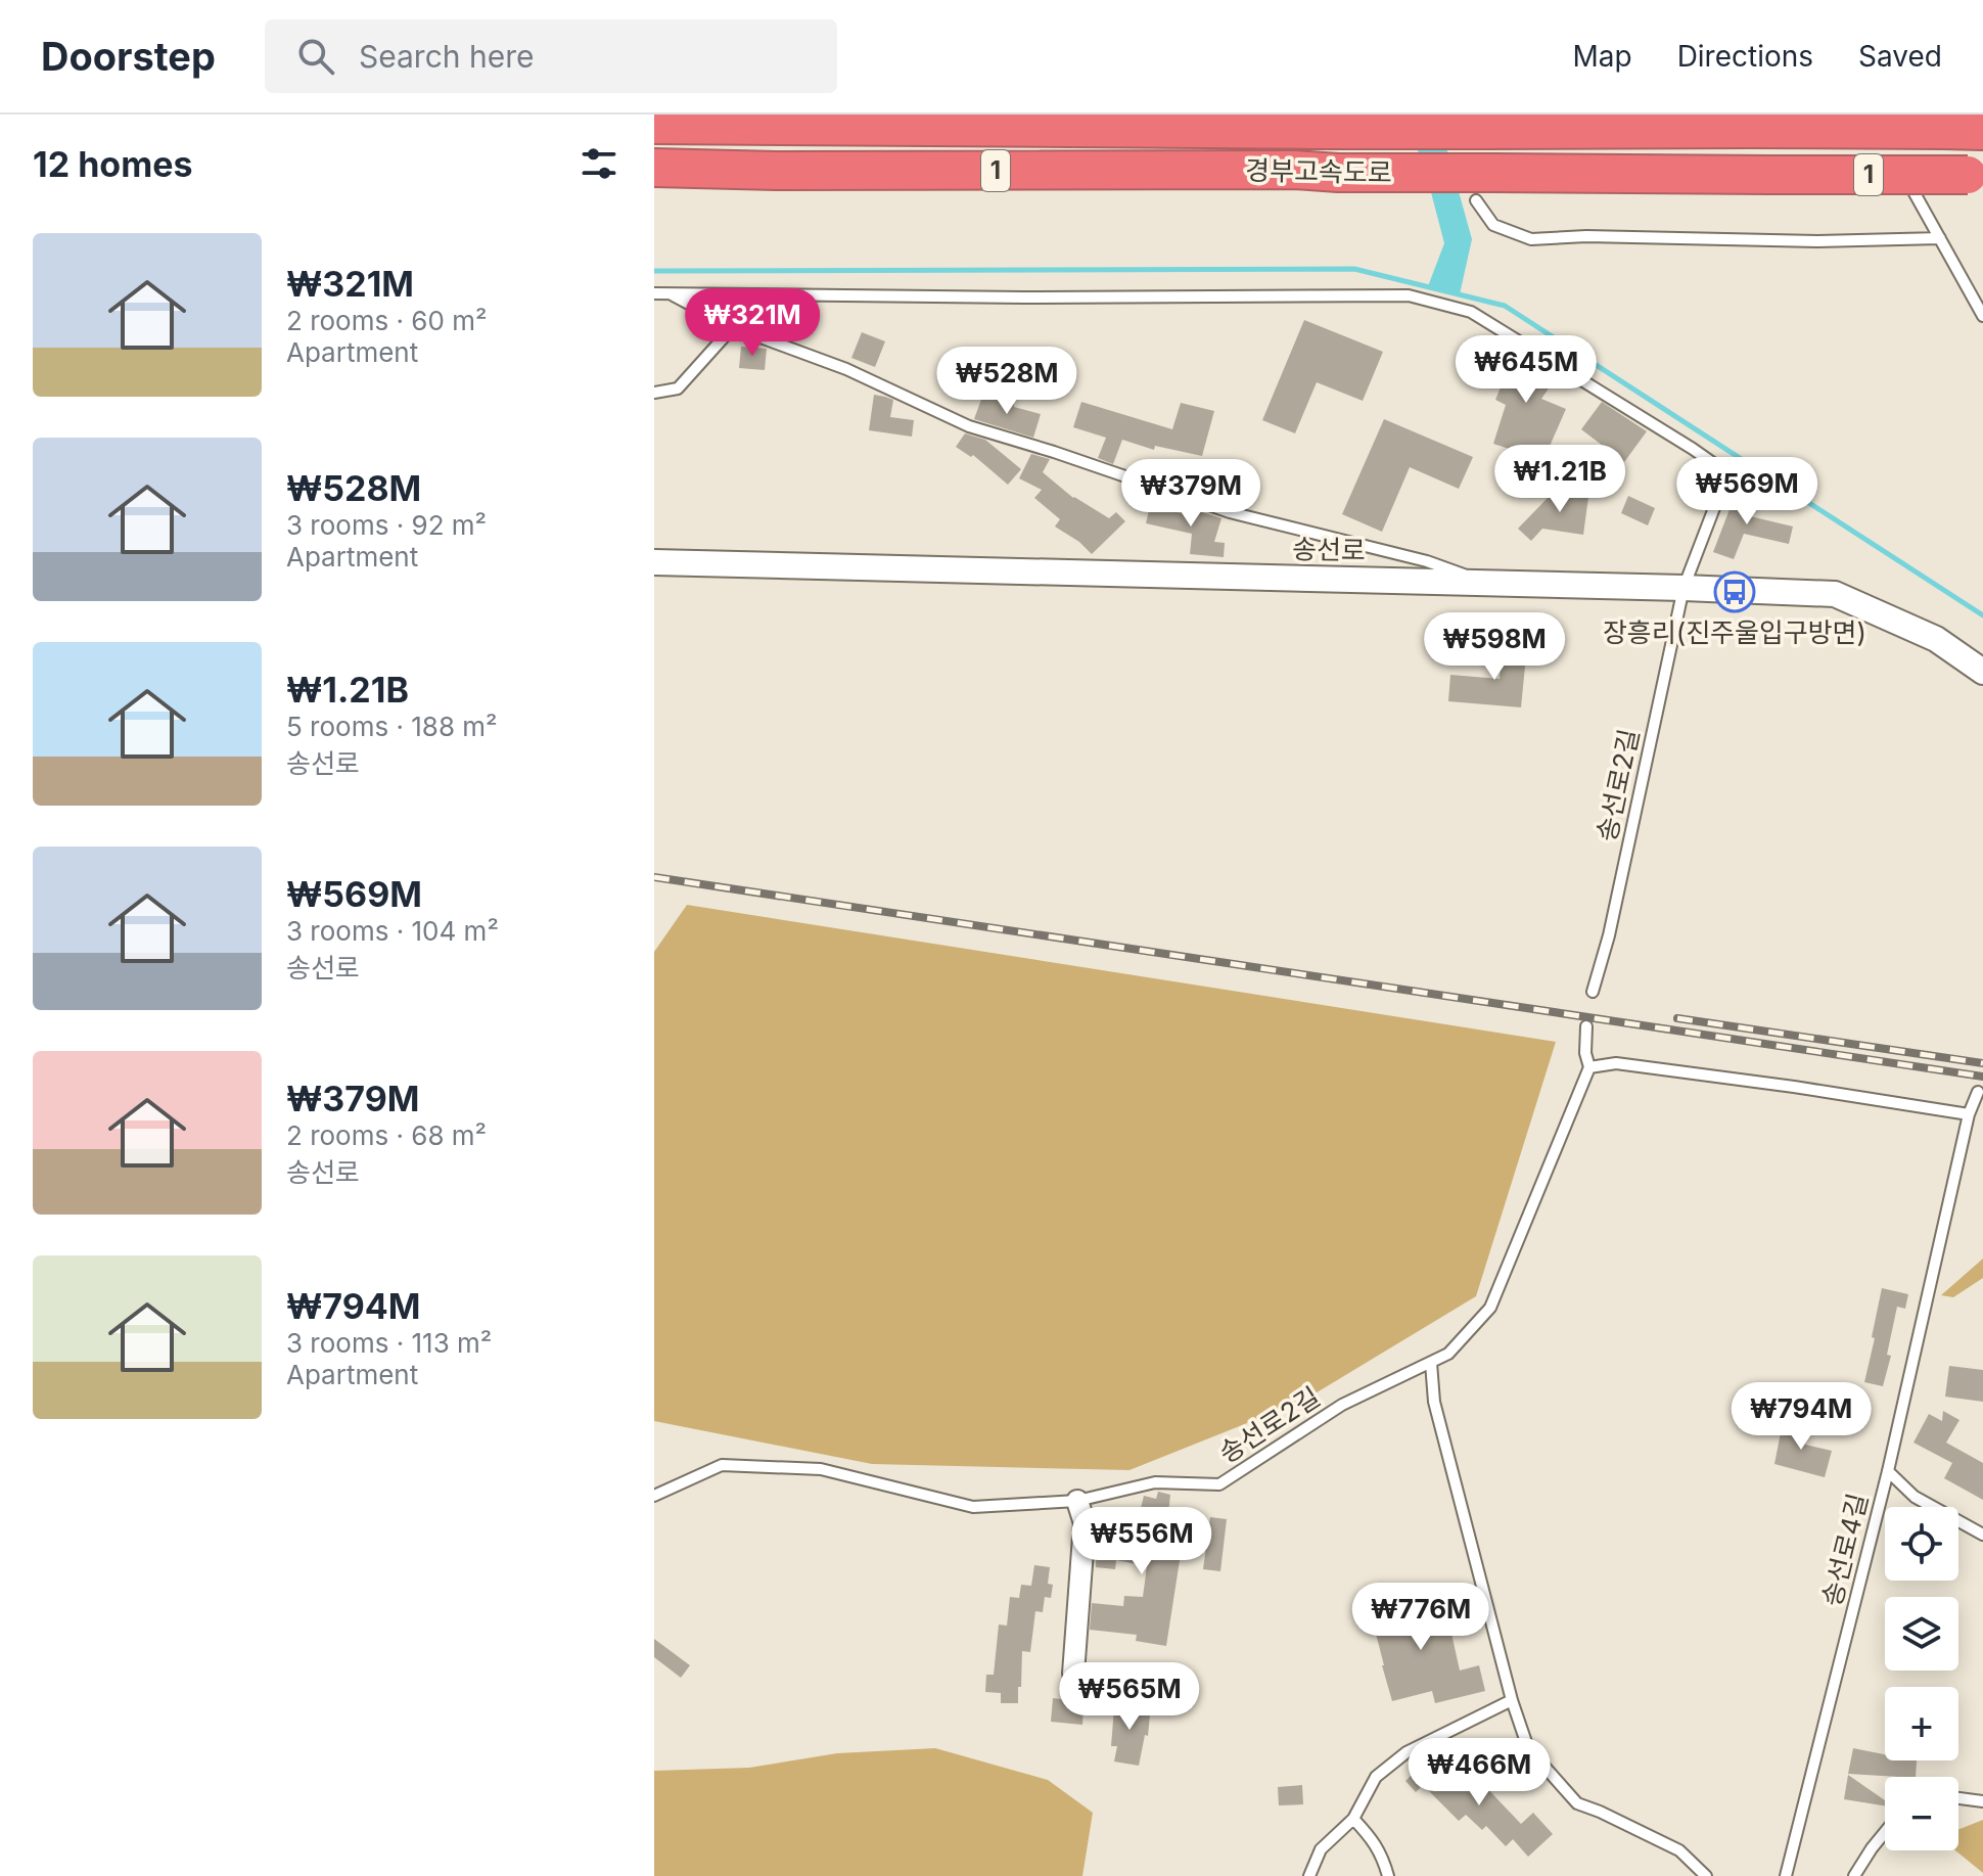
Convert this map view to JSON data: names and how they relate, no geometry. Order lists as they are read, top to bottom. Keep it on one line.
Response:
{"streets":{"highway":["1","경부고속도로"],"street":["송선로"],"lane":["송선로2길","송선로4길"]},"crossings":[["송선로","송선로2길"]],"places":{"bus stop":["장흥리(진주울입구방면)"]},"page":{"header":"Doorstep","search":"Search here","nav":["Map","Directions","Saved"],"heading":"12 homes","list":[{"name":"₩321M","note":"2 rooms · 60 m² · Apartment"},{"name":"₩528M","note":"3 rooms · 92 m² · Apartment"},{"name":"₩1.21B","note":"5 rooms · 188 m² · 송선로"},{"name":"₩569M","note":"3 rooms · 104 m² · 송선로"},{"name":"₩379M","note":"2 rooms · 68 m² · 송선로"},{"name":"₩794M","note":"3 rooms · 113 m² · Apartment"}],"price":["₩321M","₩645M","₩528M","₩1.21B","₩569M","₩379M","₩598M","₩794M","₩556M","₩776M","₩565M","₩466M"],"map_buttons":["+","−"]}}
